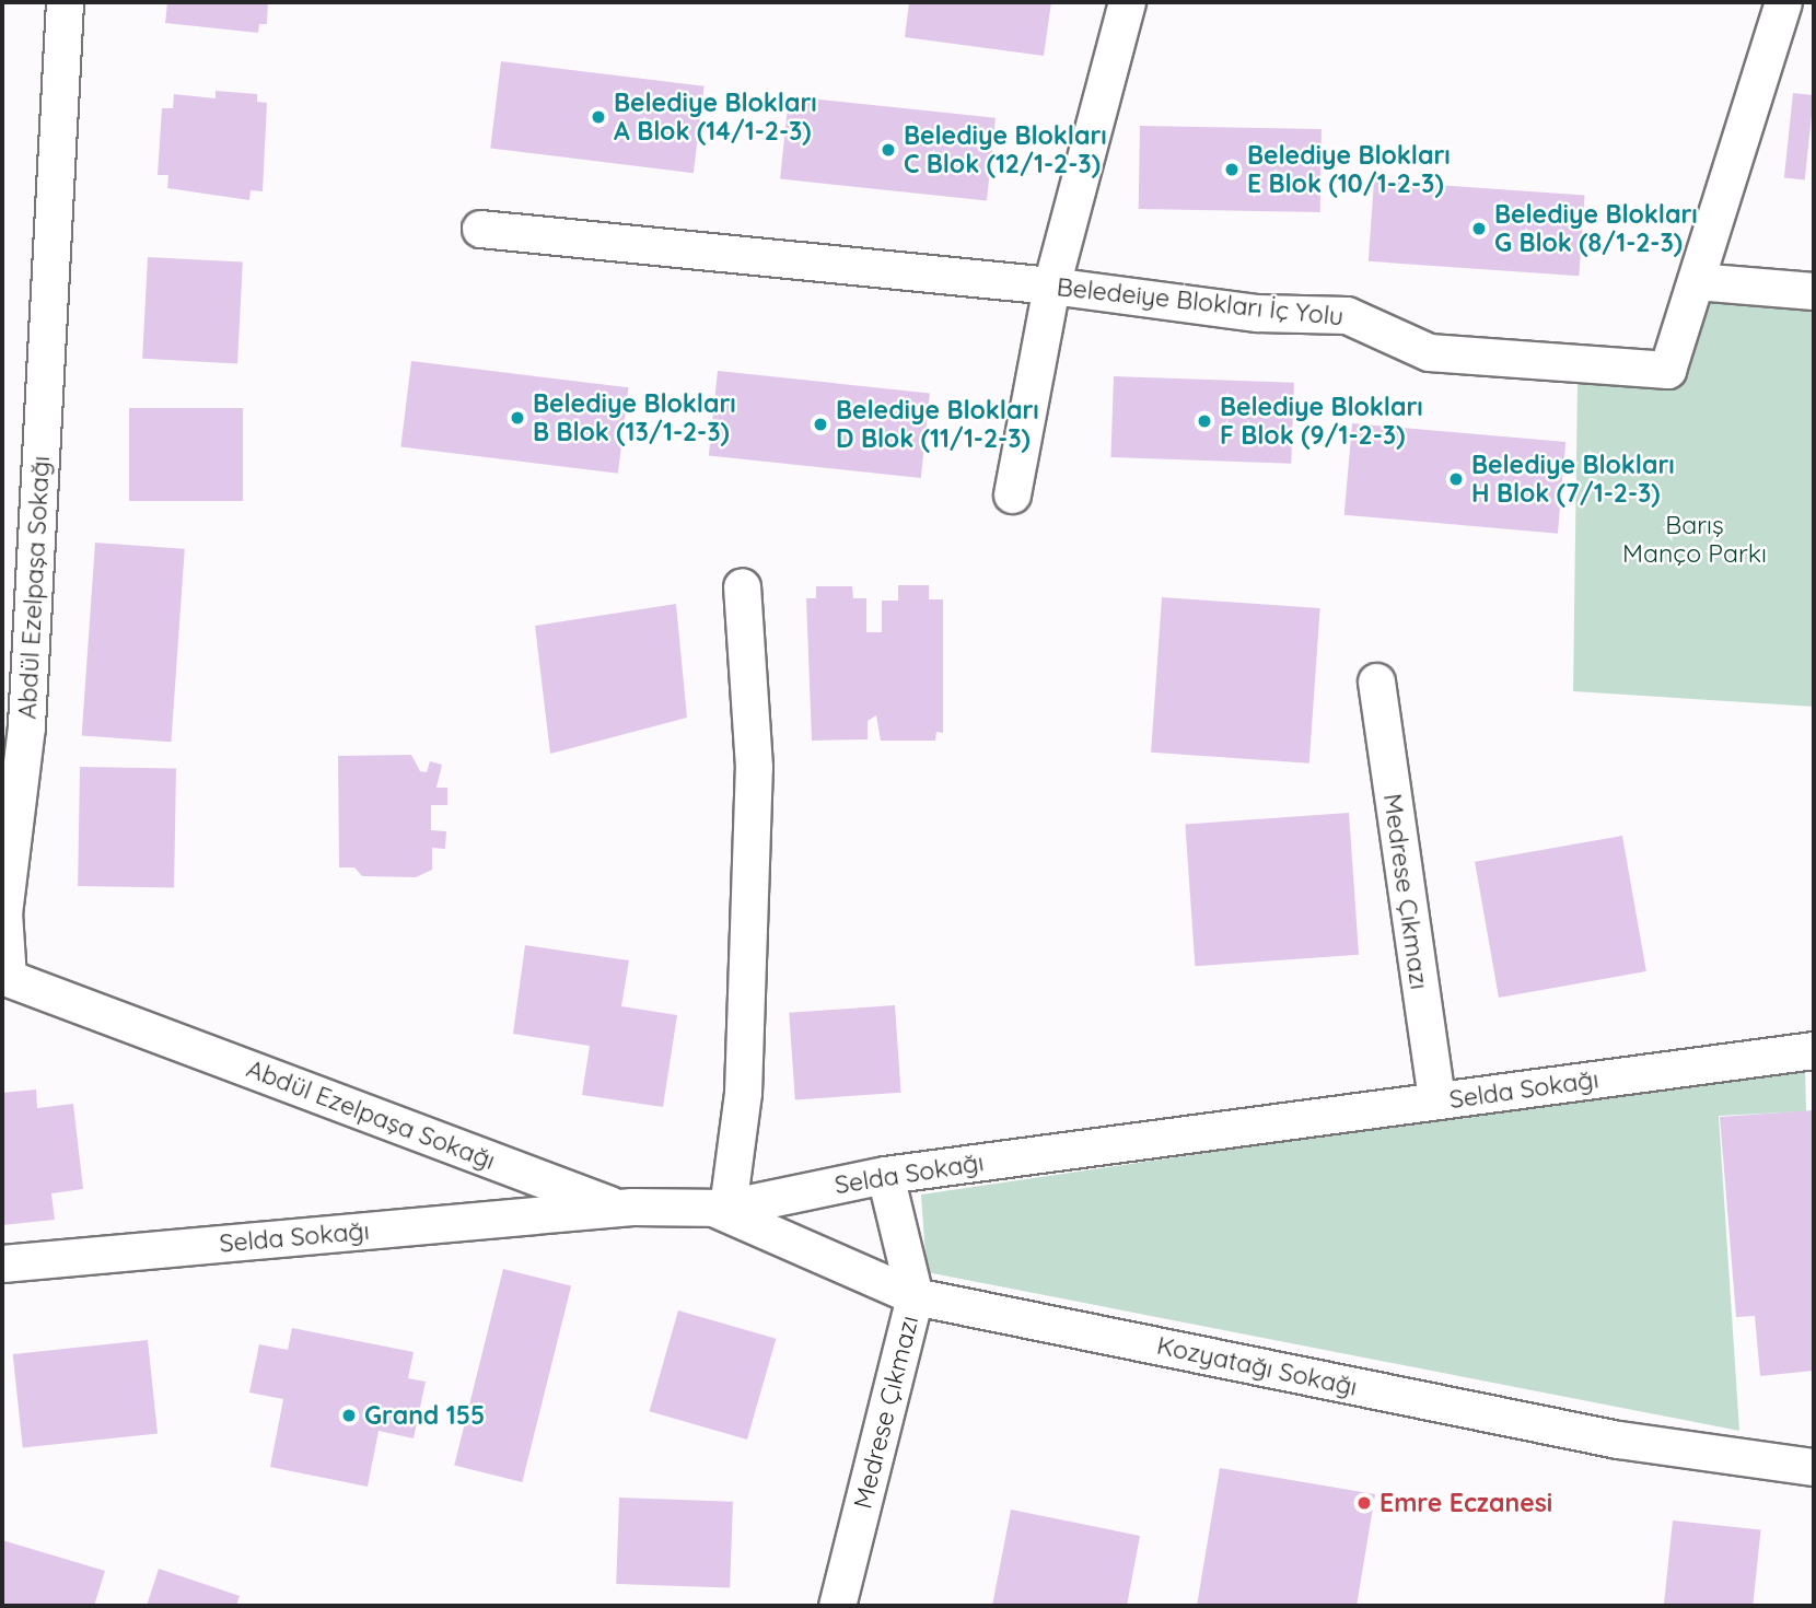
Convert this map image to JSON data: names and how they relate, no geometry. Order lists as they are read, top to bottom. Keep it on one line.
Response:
{"streets":{"street":["Beledeiye Blokları İç Yolu","Abdül Ezelpaşa Sokağı","Medrese Çıkmazı","Selda Sokağı","Kozyatağı Sokağı"]},"crossings":[["Abdül Ezelpaşa Sokağı","Selda Sokağı"],["Medrese Çıkmazı","Selda Sokağı"],["Medrese Çıkmazı","Kozyatağı Sokağı"],["Selda Sokağı","Kozyatağı Sokağı"]],"parks":["Barış Manço Parkı"],"places":["Belediye Blokları A Blok (14/1-2-3)","Belediye Blokları C Blok (12/1-2-3)","Belediye Blokları E Blok (10/1-2-3)","Belediye Blokları G Blok (8/1-2-3)","Belediye Blokları B Blok (13/1-2-3)","Belediye Blokları F Blok (9/1-2-3)","Belediye Blokları D Blok (11/1-2-3)","Belediye Blokları H Blok (7/1-2-3)","Grand 155","Emre Eczanesi"]}
